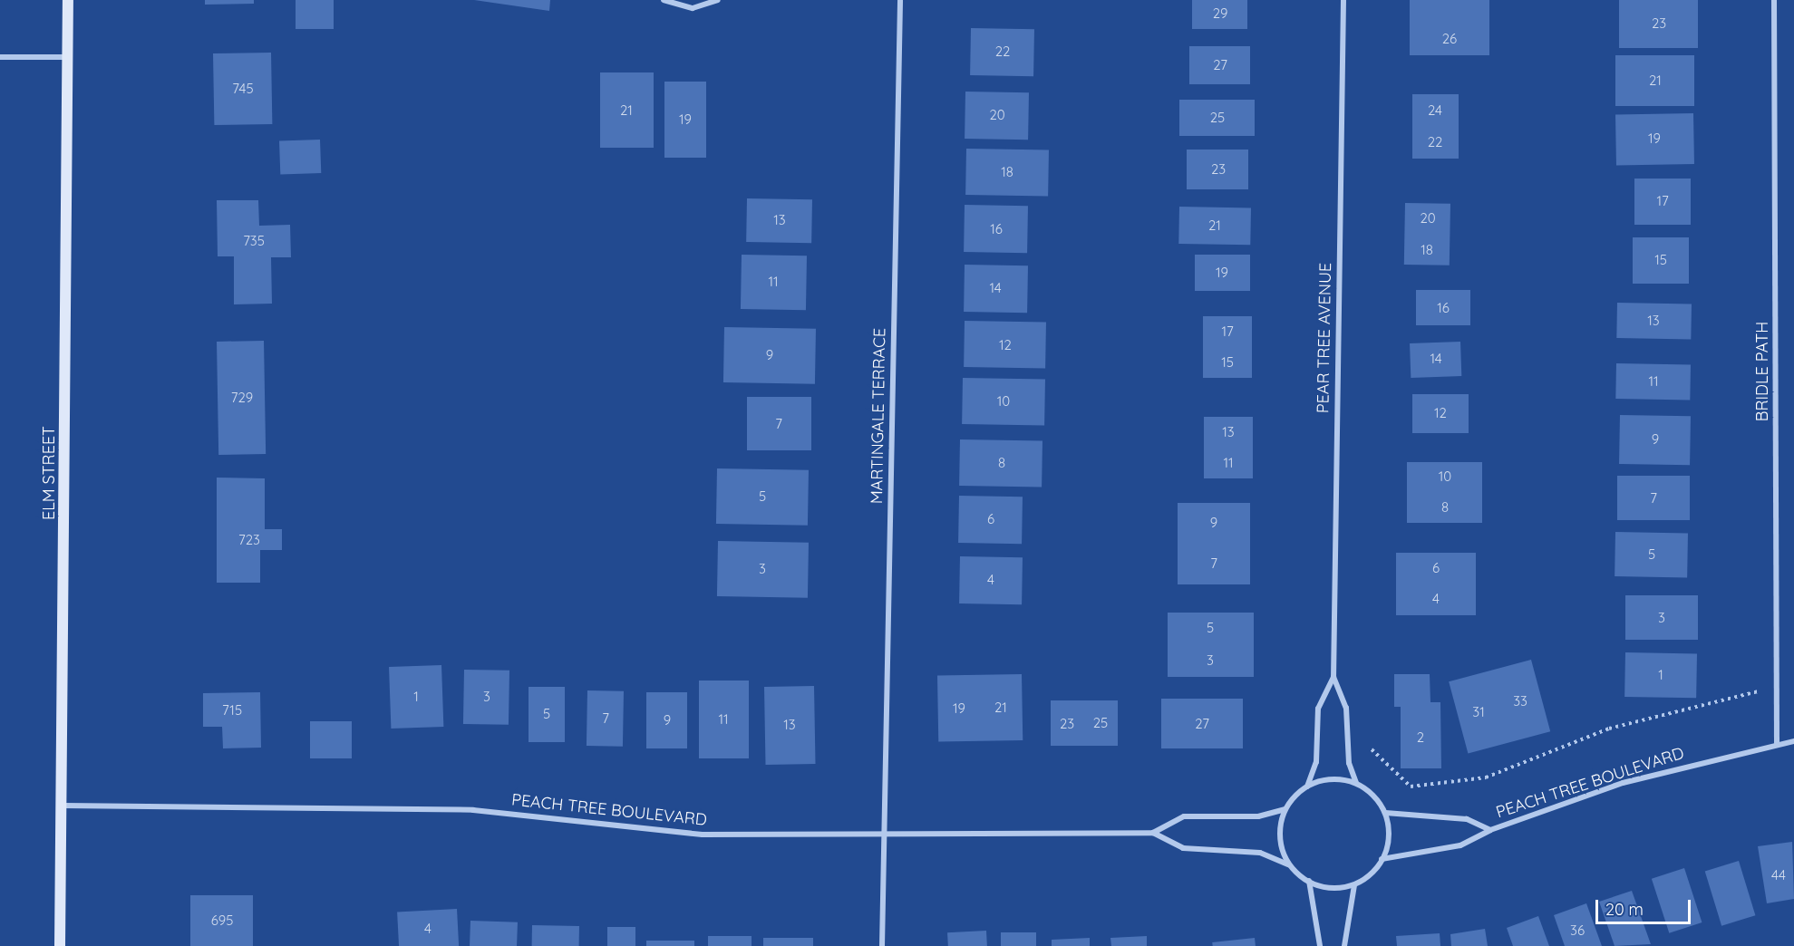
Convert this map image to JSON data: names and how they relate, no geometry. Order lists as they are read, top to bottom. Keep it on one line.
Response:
{"streets":{"main road":["ELM STREET"],"street":["PEAR TREE AVENUE","BRIDLE PATH","MARTINGALE TERRACE","PEACH TREE BOULEVARD"]},"crossings":[["PEAR TREE AVENUE","PEACH TREE BOULEVARD"],["BRIDLE PATH","PEACH TREE BOULEVARD"],["MARTINGALE TERRACE","PEACH TREE BOULEVARD"],["ELM STREET","PEACH TREE BOULEVARD"]],"house_numbers":["29","23","26","22","27","21","745","21","24","20","25","19","19","22","23","18","17","20","13","21","16","735","18","15","19","11","14","16","13","17","12","9","14","15","11","729","10","12","7","13","9","8","11","10","5","7","8","6","9","723","5","7","6","3","4","4","3","5","3","1","1","3","33","21","19","715","31","5","7","11","9","25","23","27","13","2","44","695","4","36"],"scale_bar":"20 m"}
